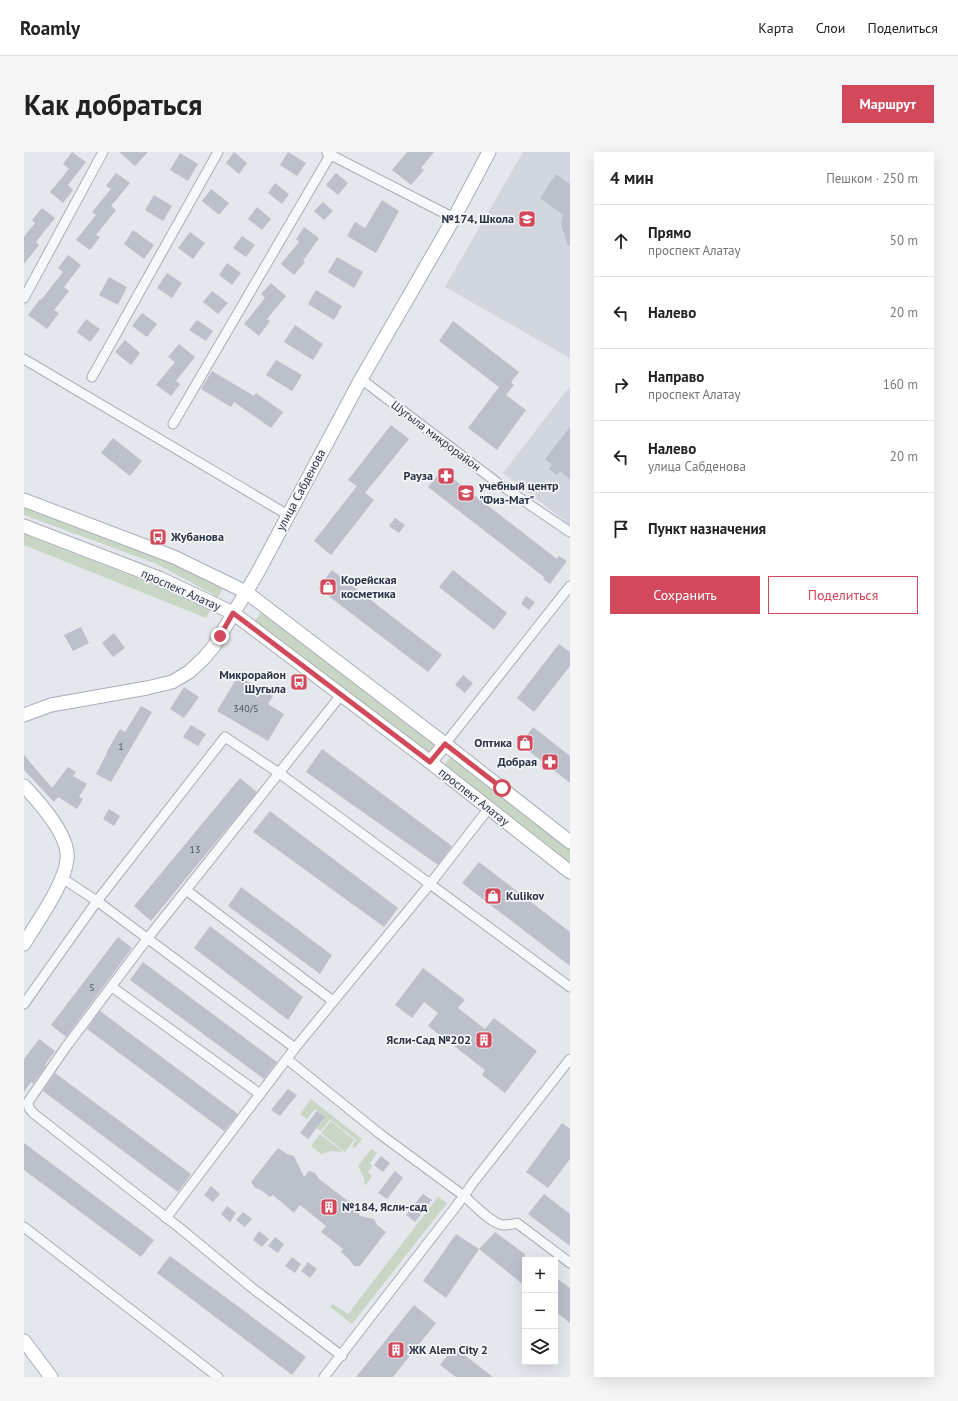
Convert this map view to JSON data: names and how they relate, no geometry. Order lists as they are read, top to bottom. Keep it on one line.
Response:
{"streets":{"main road":["улица Сабденова","проспект Алатау"],"street":["Шугыла микрорайон"]},"crossings":[["Шугыла микрорайон","улица Сабденова"],["улица Сабденова","проспект Алатау"]],"places":{"school or university":["№174, Школа","учебный центр \"Физ-Мат\""],"pharmacy":["Рауза","Добрая"],"bus stop":["Жубанова","Микрорайон Шугыла"],"shop":["Корейская косметика","Оптика","Kulikov"],"building":["Ясли-Сад №202","№184, Ясли-сад","ЖК Alem City 2"]},"house_numbers":["340/5","1","13","5"],"page":{"header":"Roamly","nav":["Карта","Слои","Поделиться"],"buttons":["Маршрут",["Сохранить","Поделиться"]],"title":"Как добраться","heading":["4 мин","Пешком · 250 m"],"list":[["Прямо","проспект Алатау","50 m"],["Налево","20 m"],["Направо","проспект Алатау","160 m"],["Налево","улица Сабденова","20 m"],"Пункт назначения"],"map_buttons":["+","−"]}}
